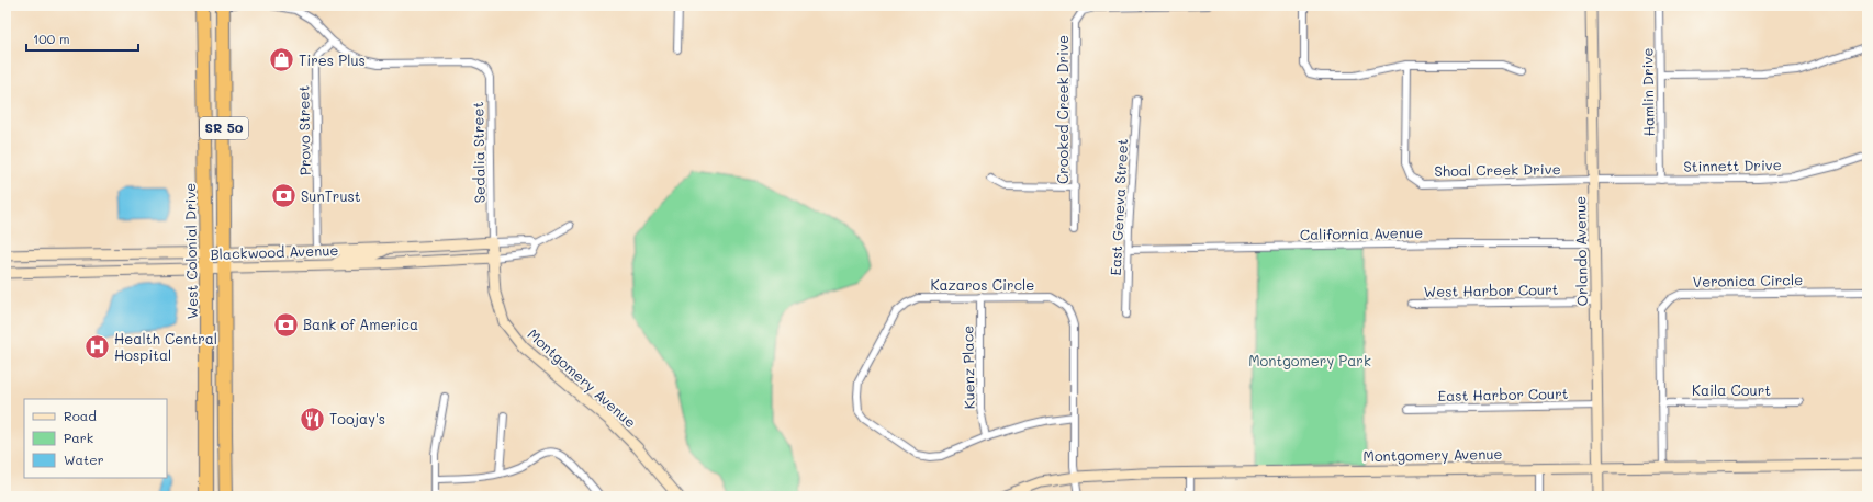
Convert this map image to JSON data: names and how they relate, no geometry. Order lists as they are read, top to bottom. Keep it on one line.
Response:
{"streets":{"highway":["SR 50","West Colonial Drive"],"street":["Hamlin Drive","Crooked Creek Drive","Provo Street","Sedalia Street","Stinnett Drive","Shoal Creek Drive","East Geneva Street","California Avenue","Orlando Avenue","Blackwood Avenue","Veronica Circle","Kazaros Circle","West Harbor Court","Kuenz Place","Montgomery Avenue","Kaila Court","East Harbor Court"]},"crossings":[["Hamlin Drive","Stinnett Drive"],["SR 50","Blackwood Avenue"],["Provo Street","Sedalia Street"],["Provo Street","Blackwood Avenue"],["Sedalia Street","Blackwood Avenue"],["Sedalia Street","Montgomery Avenue"],["Stinnett Drive","Shoal Creek Drive"],["Stinnett Drive","Orlando Avenue"],["Shoal Creek Drive","Orlando Avenue"],["East Geneva Street","California Avenue"],["California Avenue","Orlando Avenue"],["West Colonial Drive","Blackwood Avenue"],["Orlando Avenue","West Harbor Court"],["Orlando Avenue","Montgomery Avenue"],["Orlando Avenue","East Harbor Court"],["Blackwood Avenue","Montgomery Avenue"],["Veronica Circle","Montgomery Avenue"],["Veronica Circle","Kaila Court"],["Kazaros Circle","Kuenz Place"],["Kazaros Circle","Montgomery Avenue"]],"parks":["Montgomery Park"],"places":{"shop":["Tires Plus"],"bank":["SunTrust","Bank of America"],"hospital":["Health Central Hospital"],"restaurant":["Toojay's"]},"legend":["Road","Park","Water"],"scale_bar":"100 m"}
